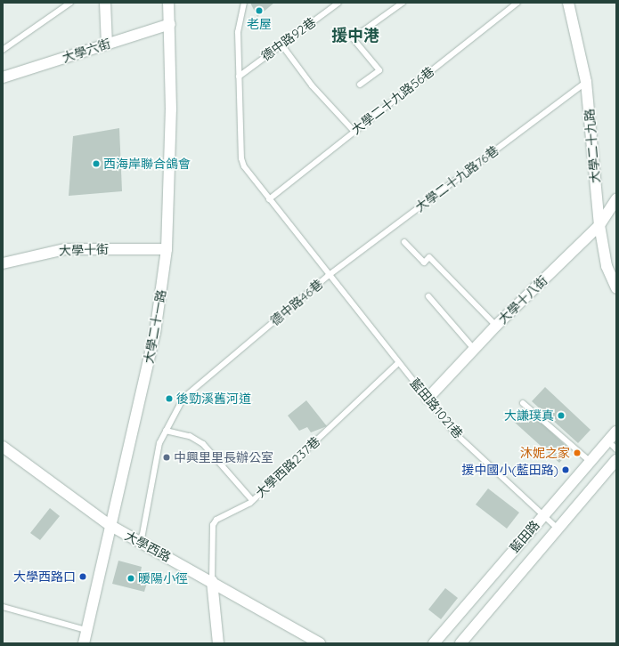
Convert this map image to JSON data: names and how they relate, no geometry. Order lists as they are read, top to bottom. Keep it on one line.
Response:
{"streets":{"street":["大學六街","大學二十九路","大學十街","大學十八街","大學二十一路","藍田路","大學西路"],"lane":["德中路92巷","大學二十九路56巷","大學二十九路76巷","德中路46巷","藍田路1021巷","大學西路237巷"]},"crossings":[["德中路92巷","德中路46巷"],["大學六街","大學二十一路"],["大學二十九路56巷","德中路46巷"],["大學二十九路","大學二十九路76巷"],["大學二十九路","大學十八街"],["大學二十九路76巷","德中路46巷"],["大學二十九路76巷","藍田路1021巷"],["大學十街","大學二十一路"],["大學十八街","藍田路1021巷"],["德中路46巷","藍田路1021巷"],["德中路46巷","大學西路"],["大學二十一路","大學西路"],["藍田路1021巷","大學西路237巷"],["藍田路1021巷","藍田路"],["大學西路237巷","大學西路"]],"districts":["援中港"],"places":["老屋","西海岸聯合鴿會","後勁溪舊河道","大謙璞真","沐妮之家","中興里里長辦公室","援中國小(藍田路)","大學西路口","暖陽小徑"]}
